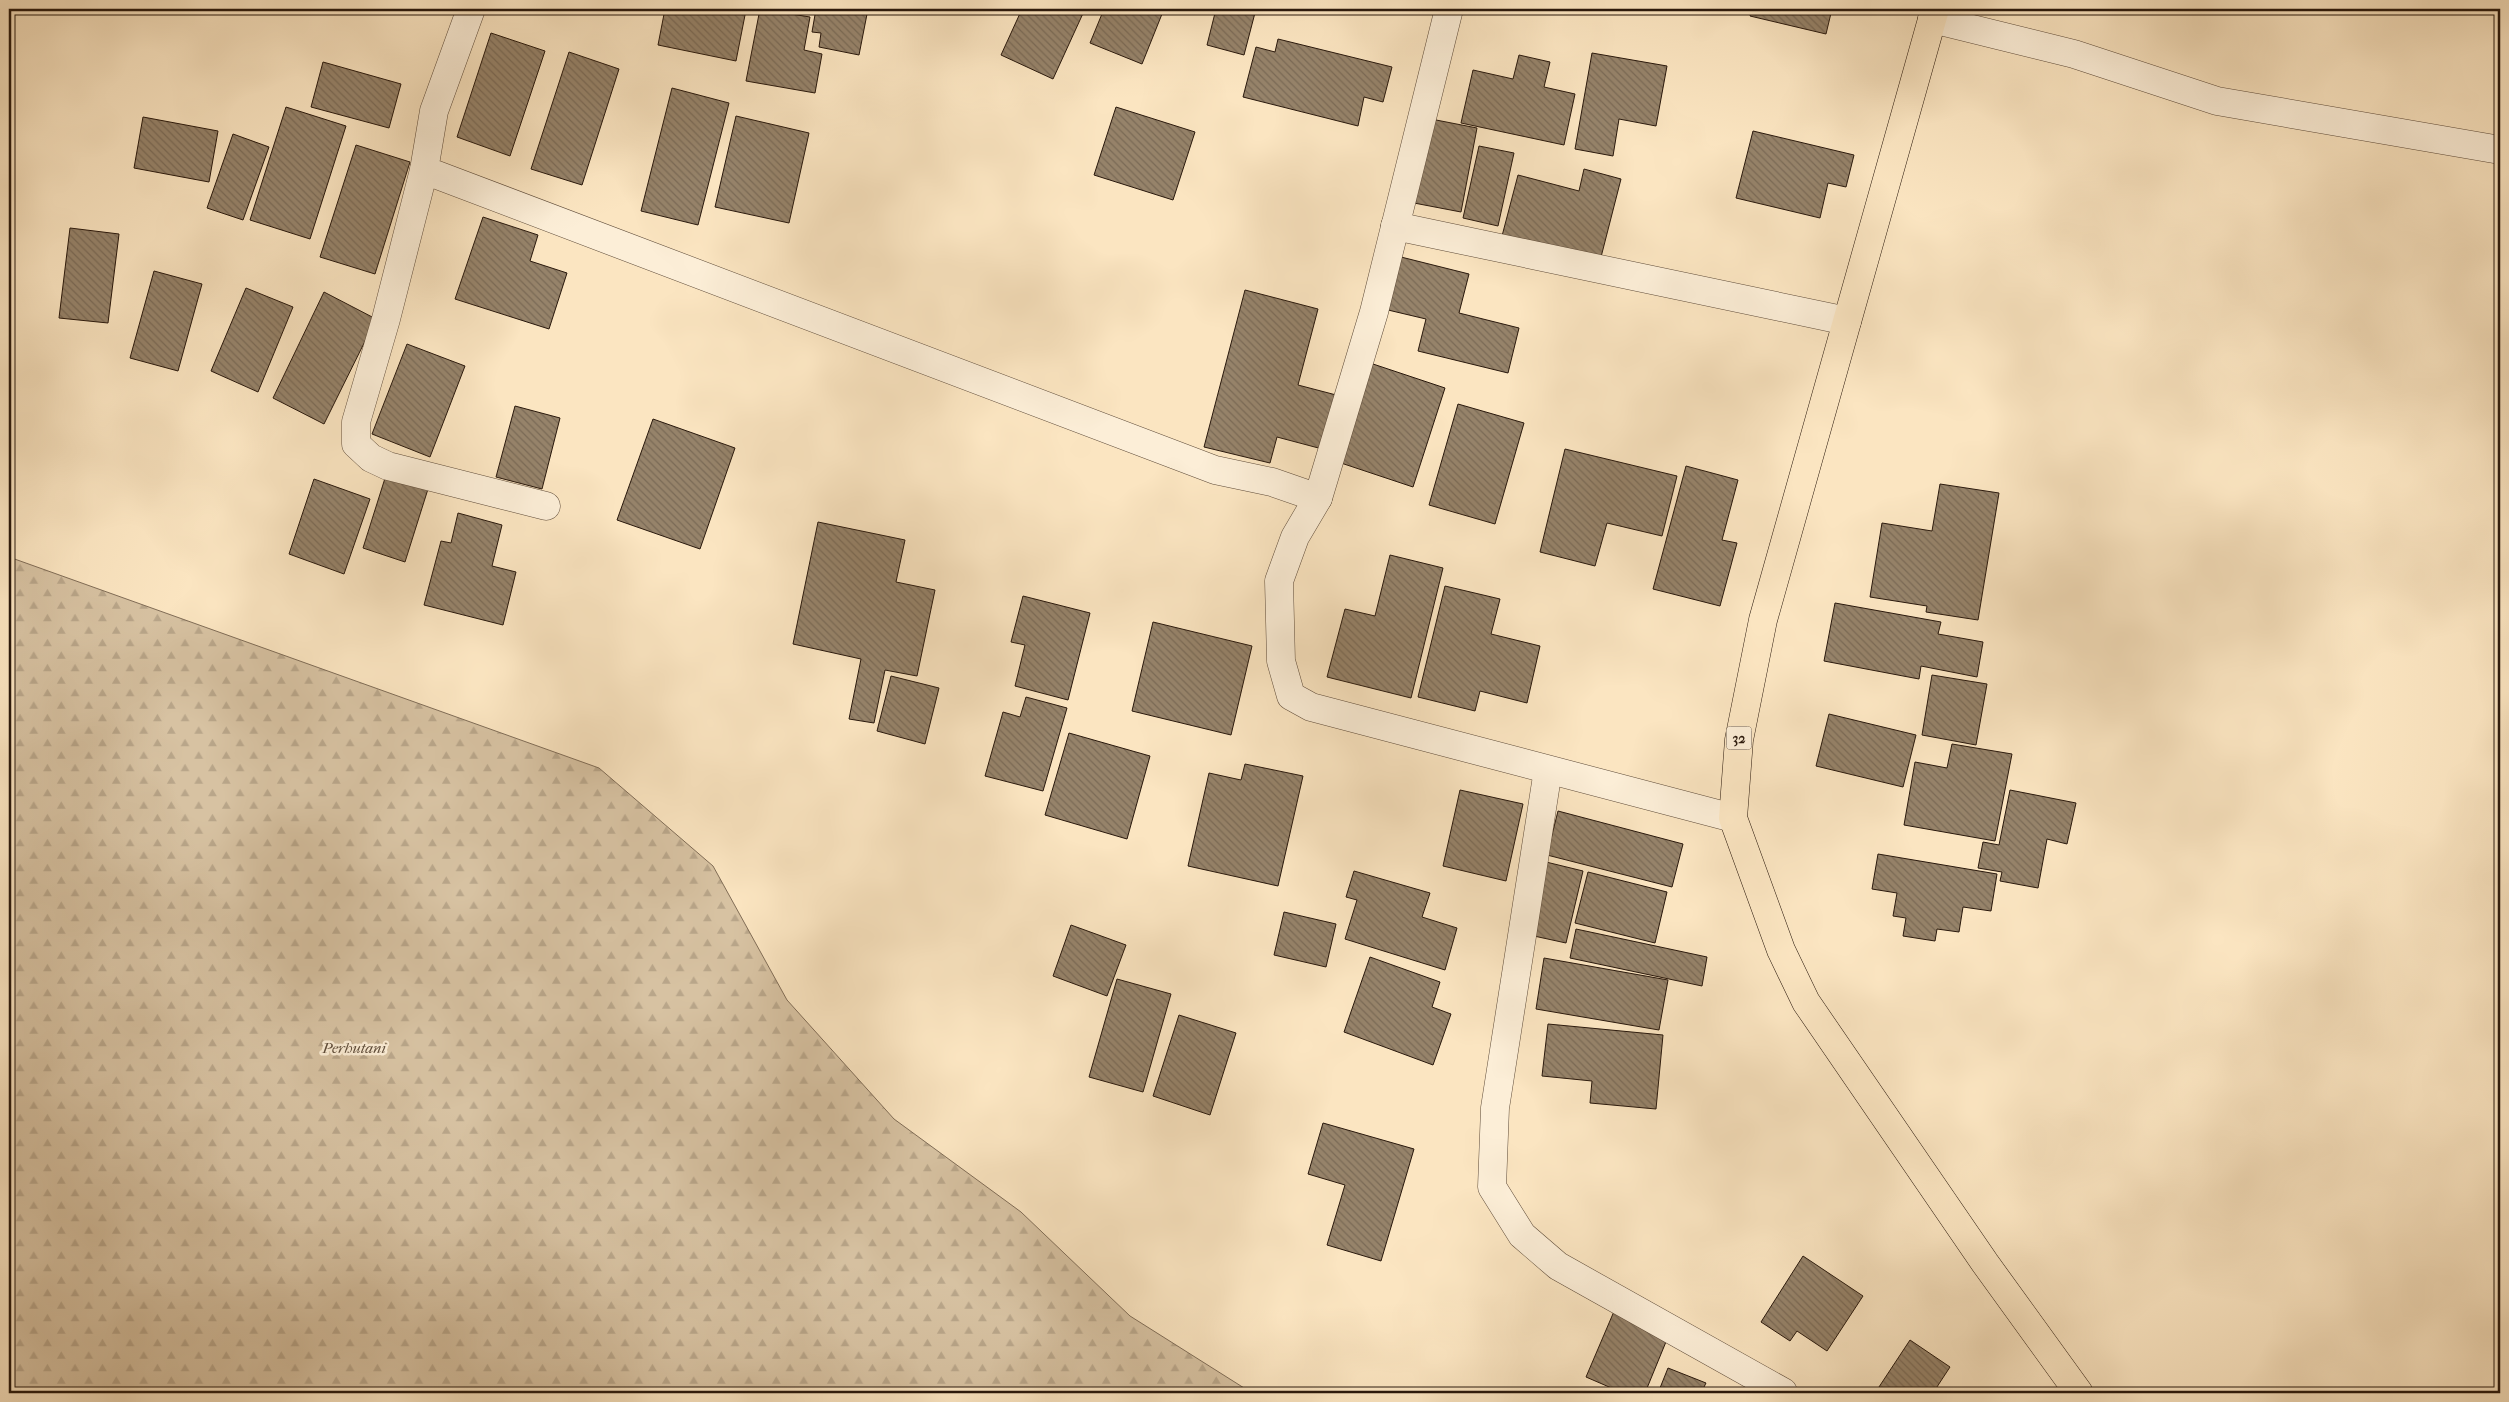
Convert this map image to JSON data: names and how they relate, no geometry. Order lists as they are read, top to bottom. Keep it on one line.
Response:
{"streets":{"highway":["32"]},"parks":["Perhutani"]}
